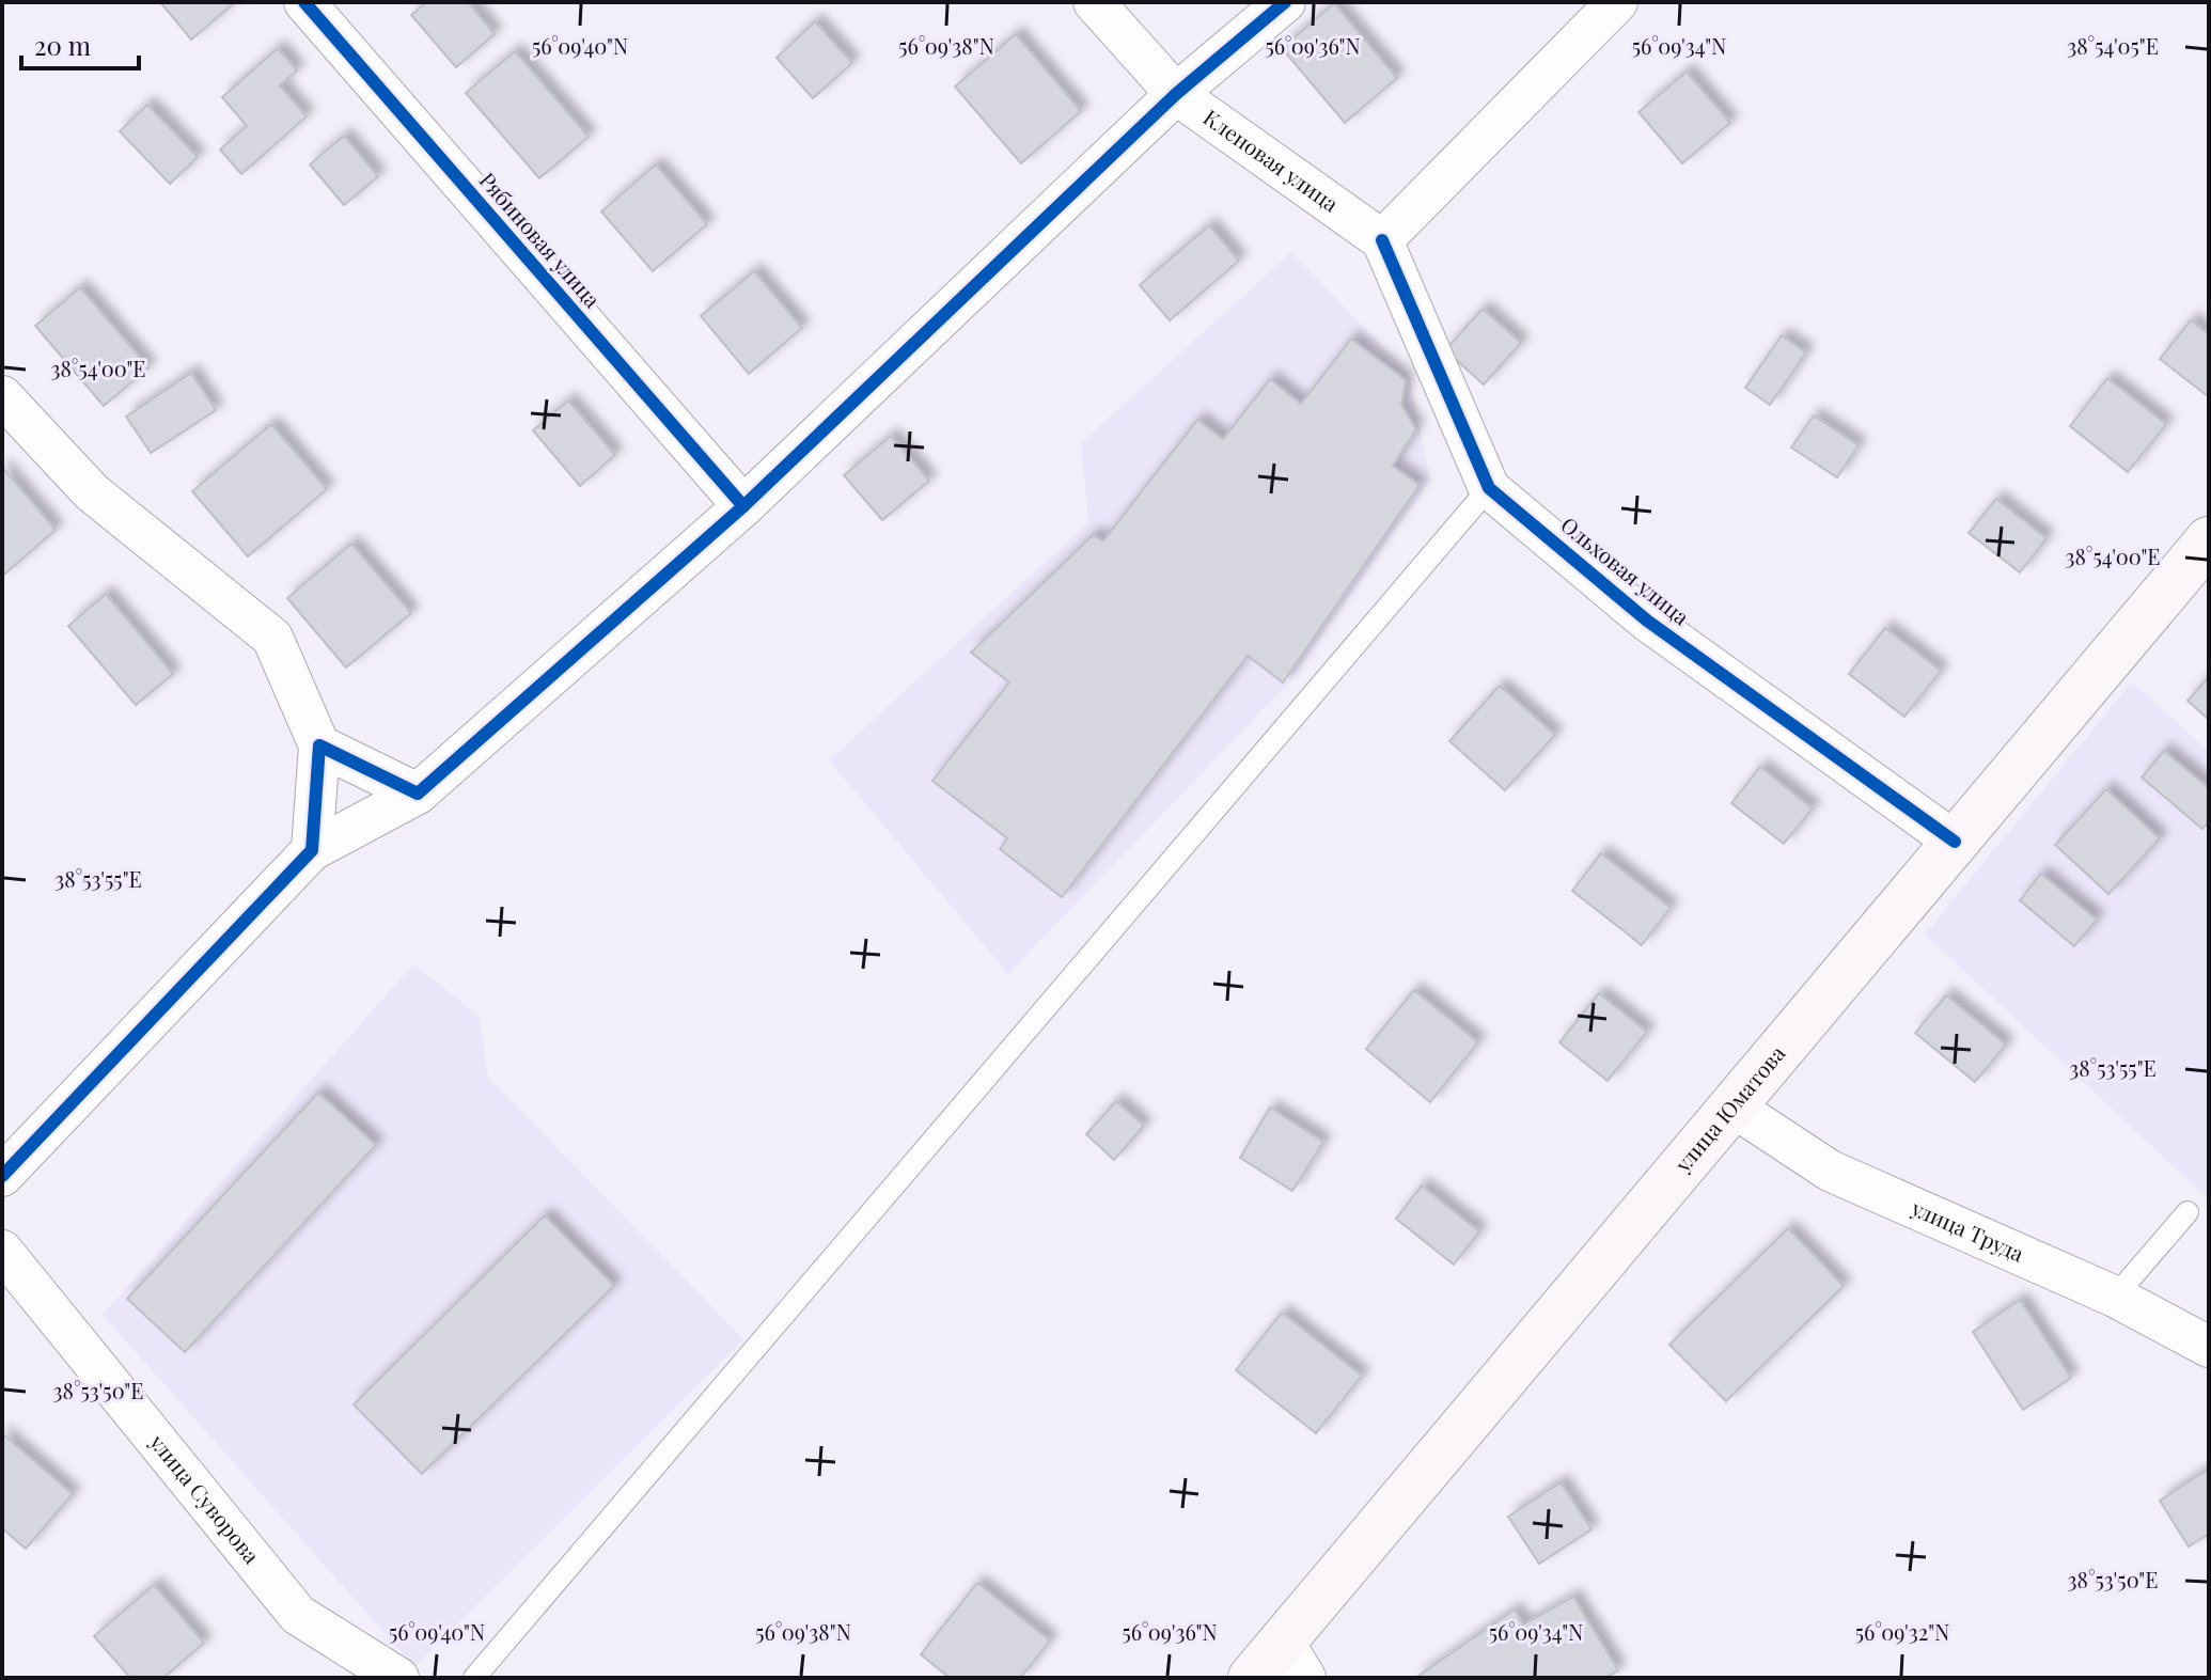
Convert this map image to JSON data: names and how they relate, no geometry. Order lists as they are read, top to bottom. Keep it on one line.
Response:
{"streets":{"main road":["улица Юматова"],"street":["Кленовая улица","Рябиновая улица","Ольховая улица","улица Труда","улица Суворова"]},"crossings":[["Кленовая улица","Ольховая улица"],["Ольховая улица","улица Юматова"],["улица Юматова","улица Труда"]],"scale_bar":"20 m","coordinates":["38°54'05\"E","56°09'40\"N","56°09'38\"N","56°09'36\"N","56°09'34\"N","38°54'00\"E","38°53'55\"E","38°53'50\"E","56°09'32\"N"]}
